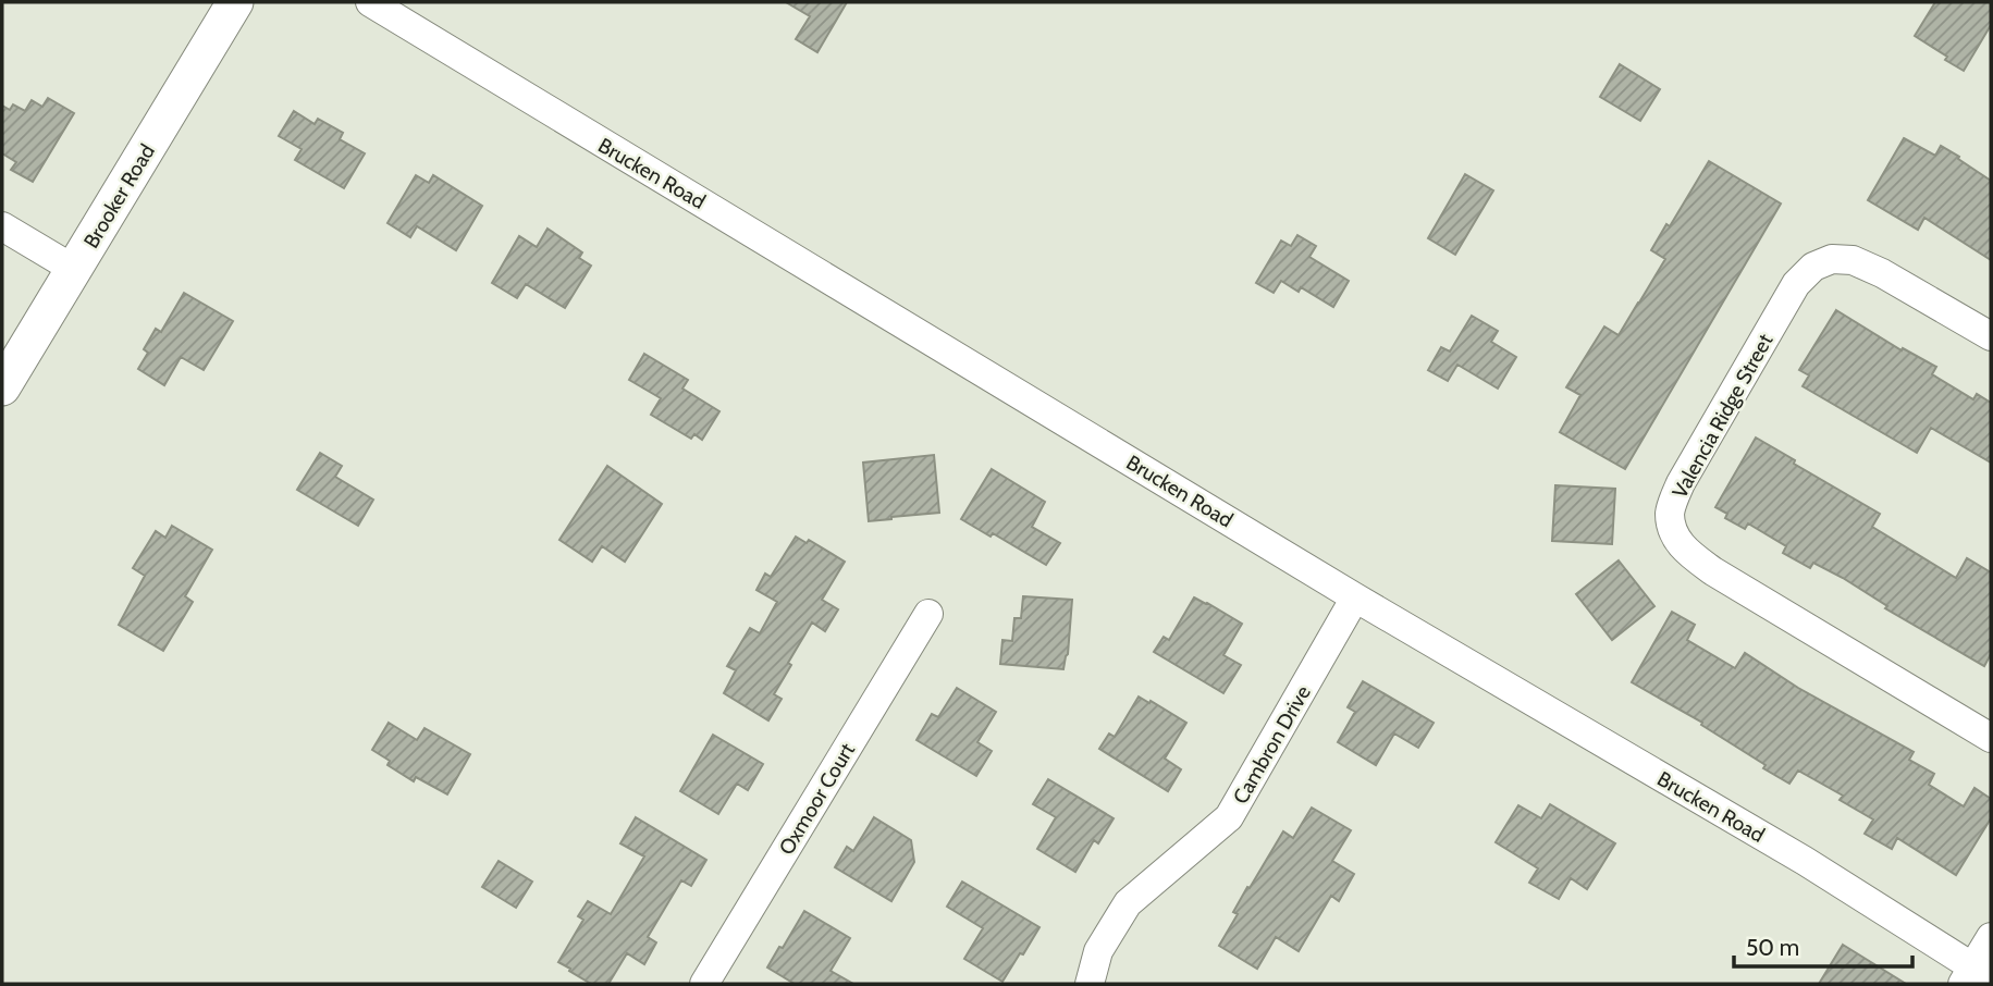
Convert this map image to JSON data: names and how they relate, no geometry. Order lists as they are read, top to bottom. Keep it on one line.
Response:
{"streets":{"street":["Brucken Road","Brooker Road","Valencia Ridge Street","Cambron Drive","Oxmoor Court"]},"crossings":[["Brucken Road","Cambron Drive"]],"scale_bar":"50 m"}
